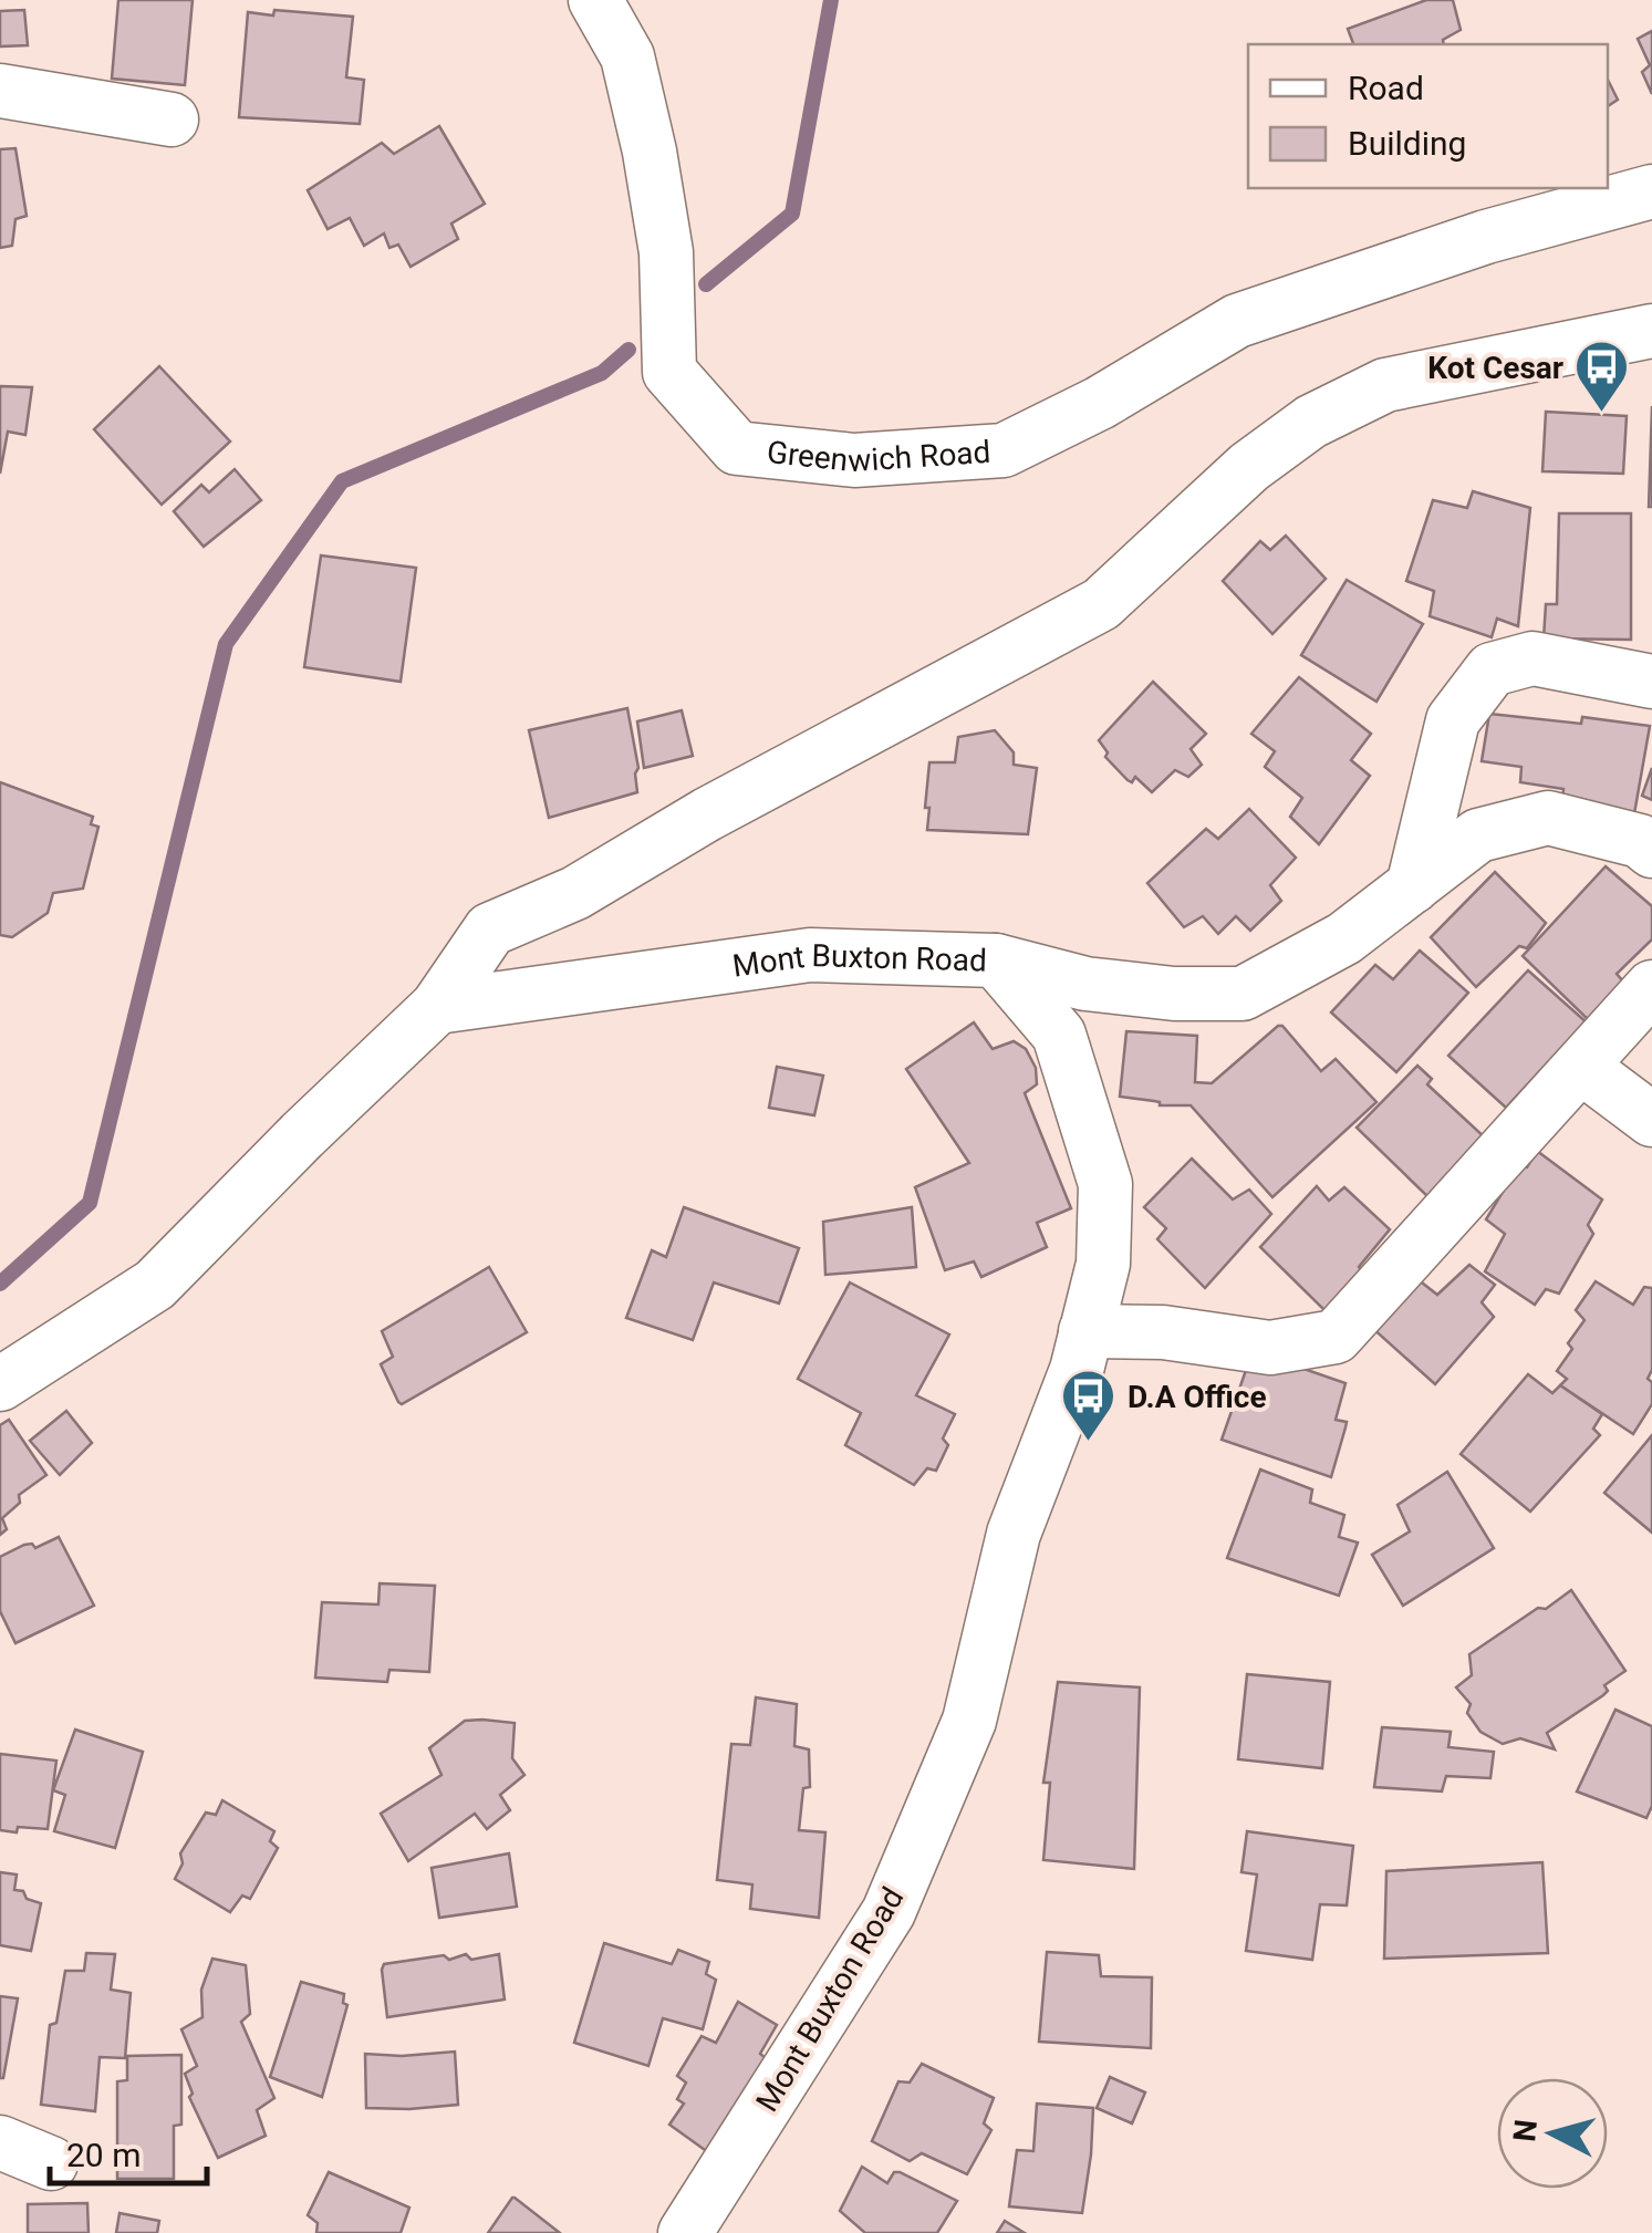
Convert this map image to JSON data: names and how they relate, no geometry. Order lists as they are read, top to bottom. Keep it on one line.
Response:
{"streets":{"street":["Greenwich Road","Mont Buxton Road"]},"places":{"bus stop":["Kot Cesar","D.A Office"]},"legend":["Road","Building"],"scale_bar":"20 m","north":"left"}
